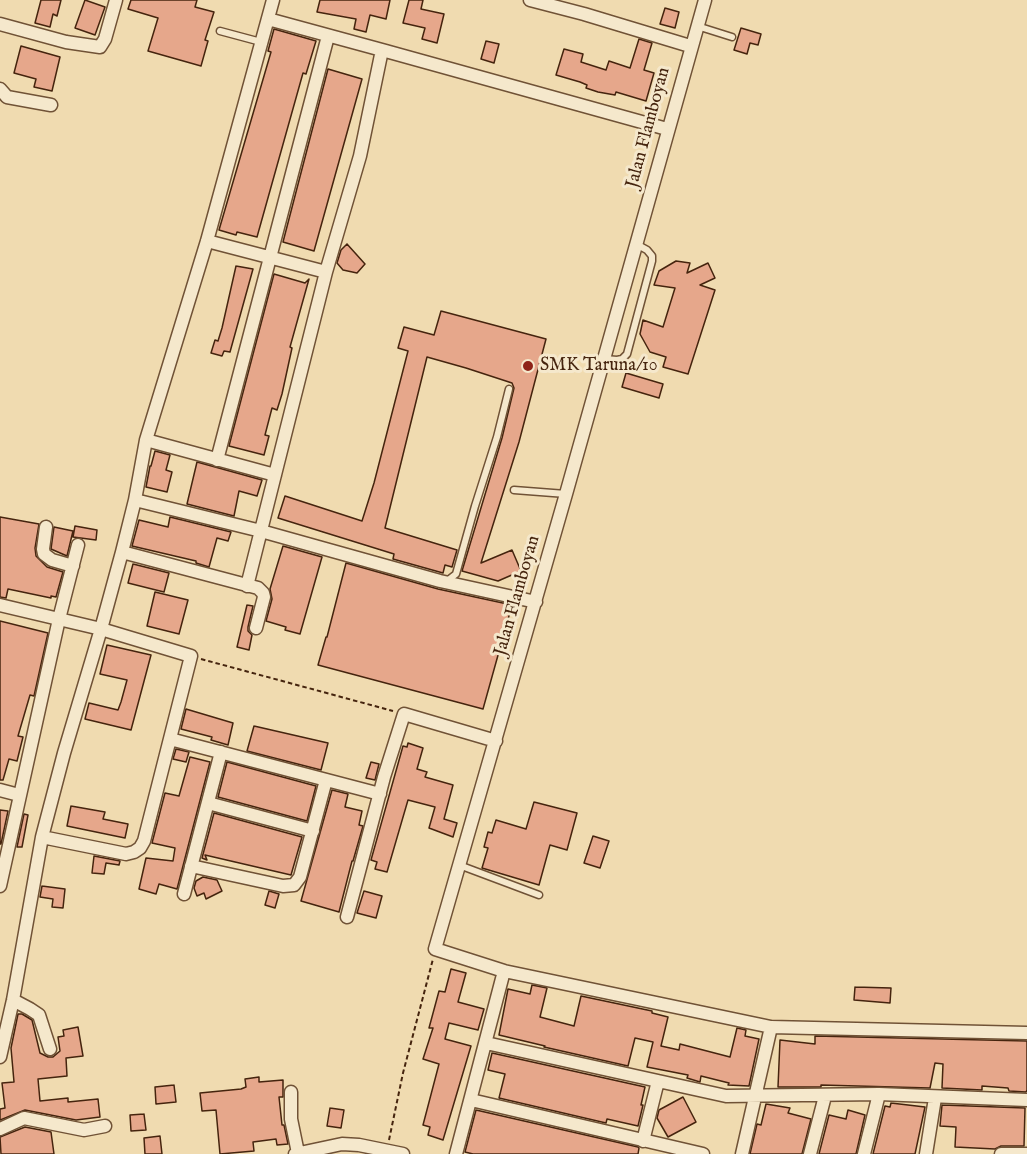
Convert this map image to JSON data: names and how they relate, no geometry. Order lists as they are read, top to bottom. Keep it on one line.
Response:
{"streets":{"street":["Jalan Flamboyan"]},"places":["SMK Taruna/10"]}
